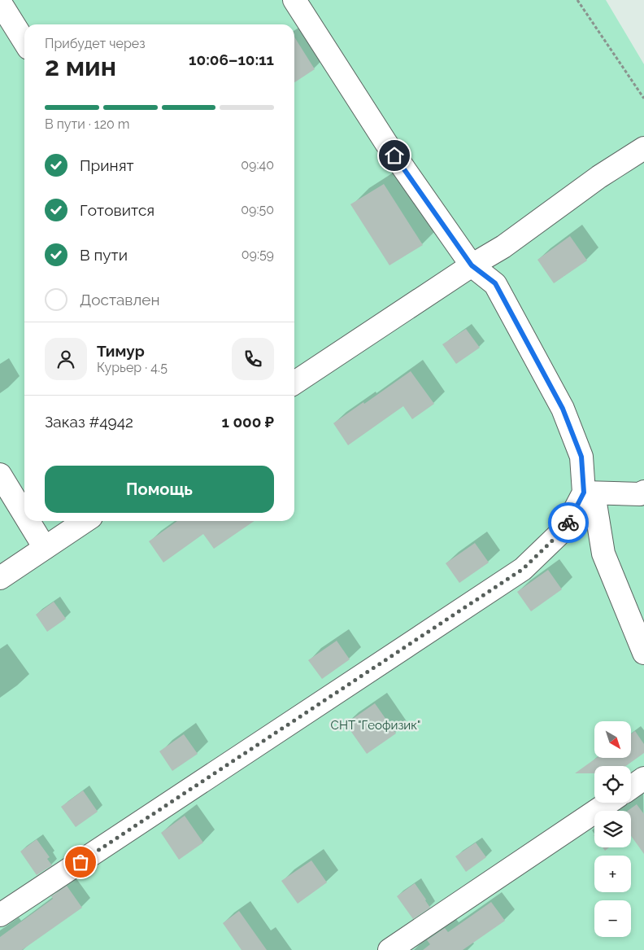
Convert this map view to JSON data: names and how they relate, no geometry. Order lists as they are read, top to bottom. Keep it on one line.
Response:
{"parks":["СНТ \"Геофизик\""],"north":"bottom right","page":{"heading":["2 мин","Прибудет через","10:06–10:11"],"panel":["Тимур","Курьер · 4.5","Заказ #4942","1 000 ₽"],"bar":"В пути · 120 m","list":[["Принят","09:40"],["Готовится","09:50"],["В пути","09:59"],"Доставлен"],"buttons":"Помощь","map_buttons":["+","−"]}}
